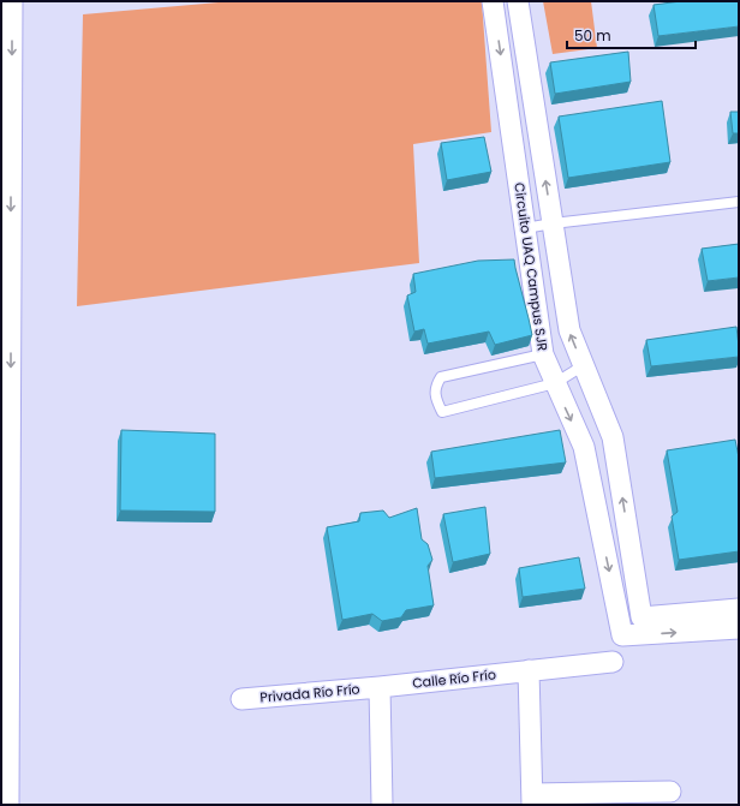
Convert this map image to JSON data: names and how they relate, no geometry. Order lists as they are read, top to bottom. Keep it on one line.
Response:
{"streets":{"street":["Circuito UAQ Campus SJR","Calle Río Frío","Privada Río Frío"]},"crossings":[["Calle Río Frío","Privada Río Frío"]],"scale_bar":"50 m"}
